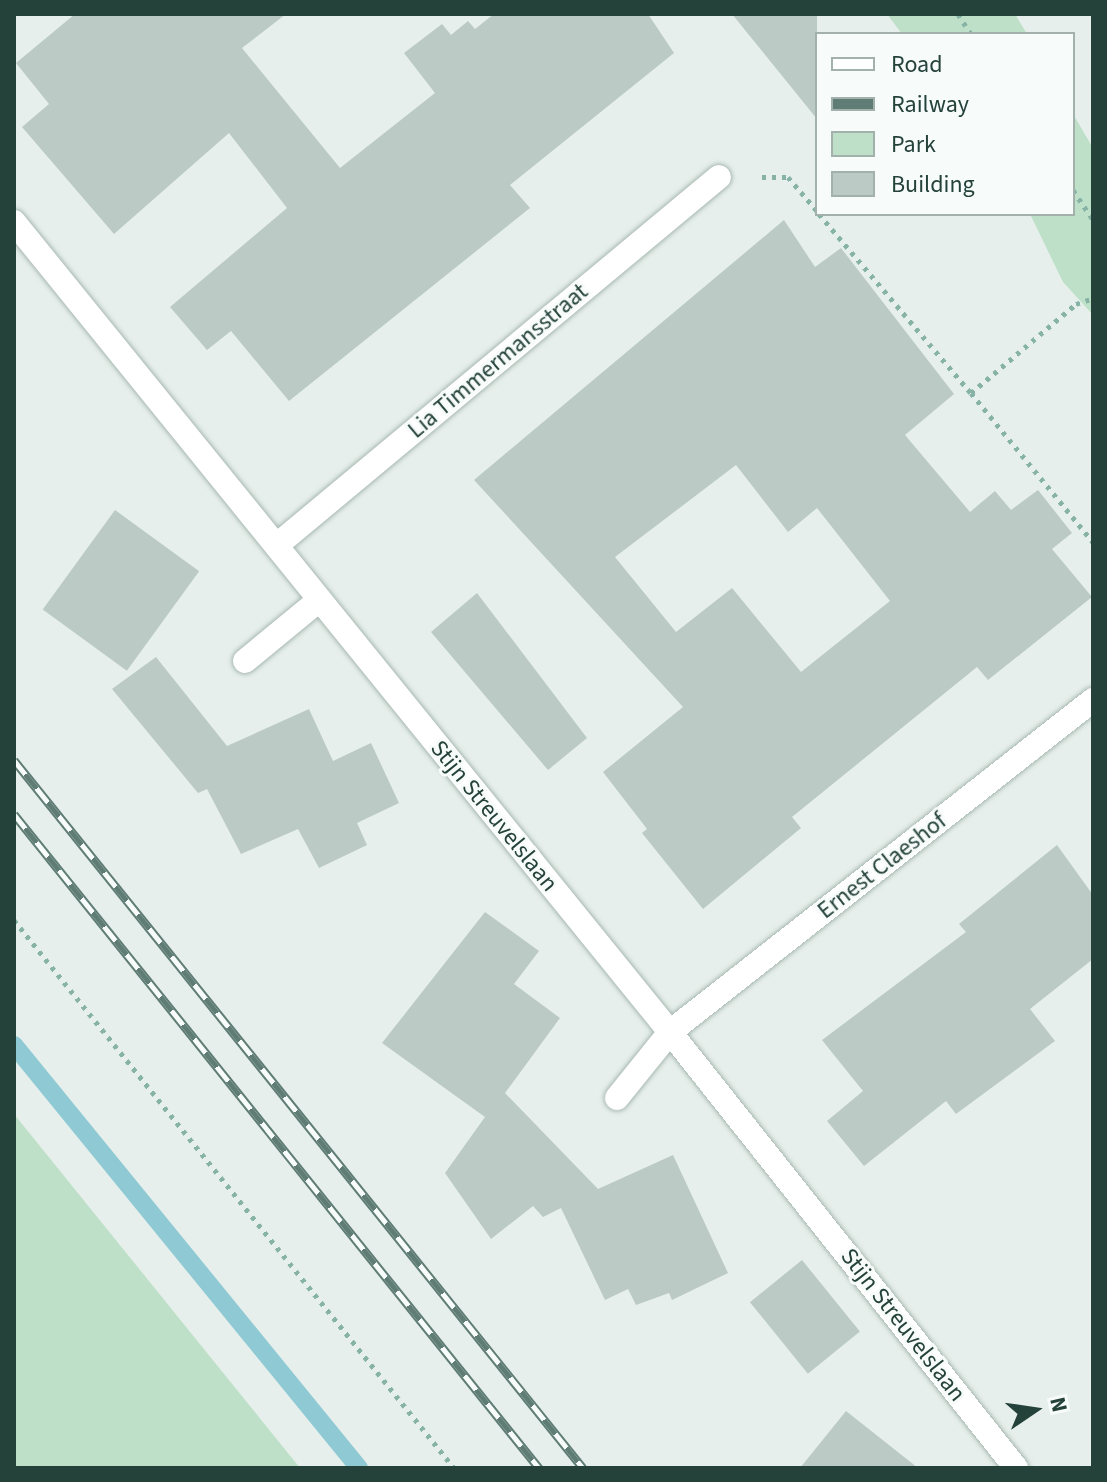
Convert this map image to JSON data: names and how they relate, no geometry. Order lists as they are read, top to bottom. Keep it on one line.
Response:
{"streets":{"street":["Lia Timmermansstraat","Stijn Streuvelslaan","Ernest Claeshof"]},"crossings":[["Lia Timmermansstraat","Stijn Streuvelslaan"],["Stijn Streuvelslaan","Ernest Claeshof"]],"legend":["Road","Railway","Park","Building"],"north":"right"}
